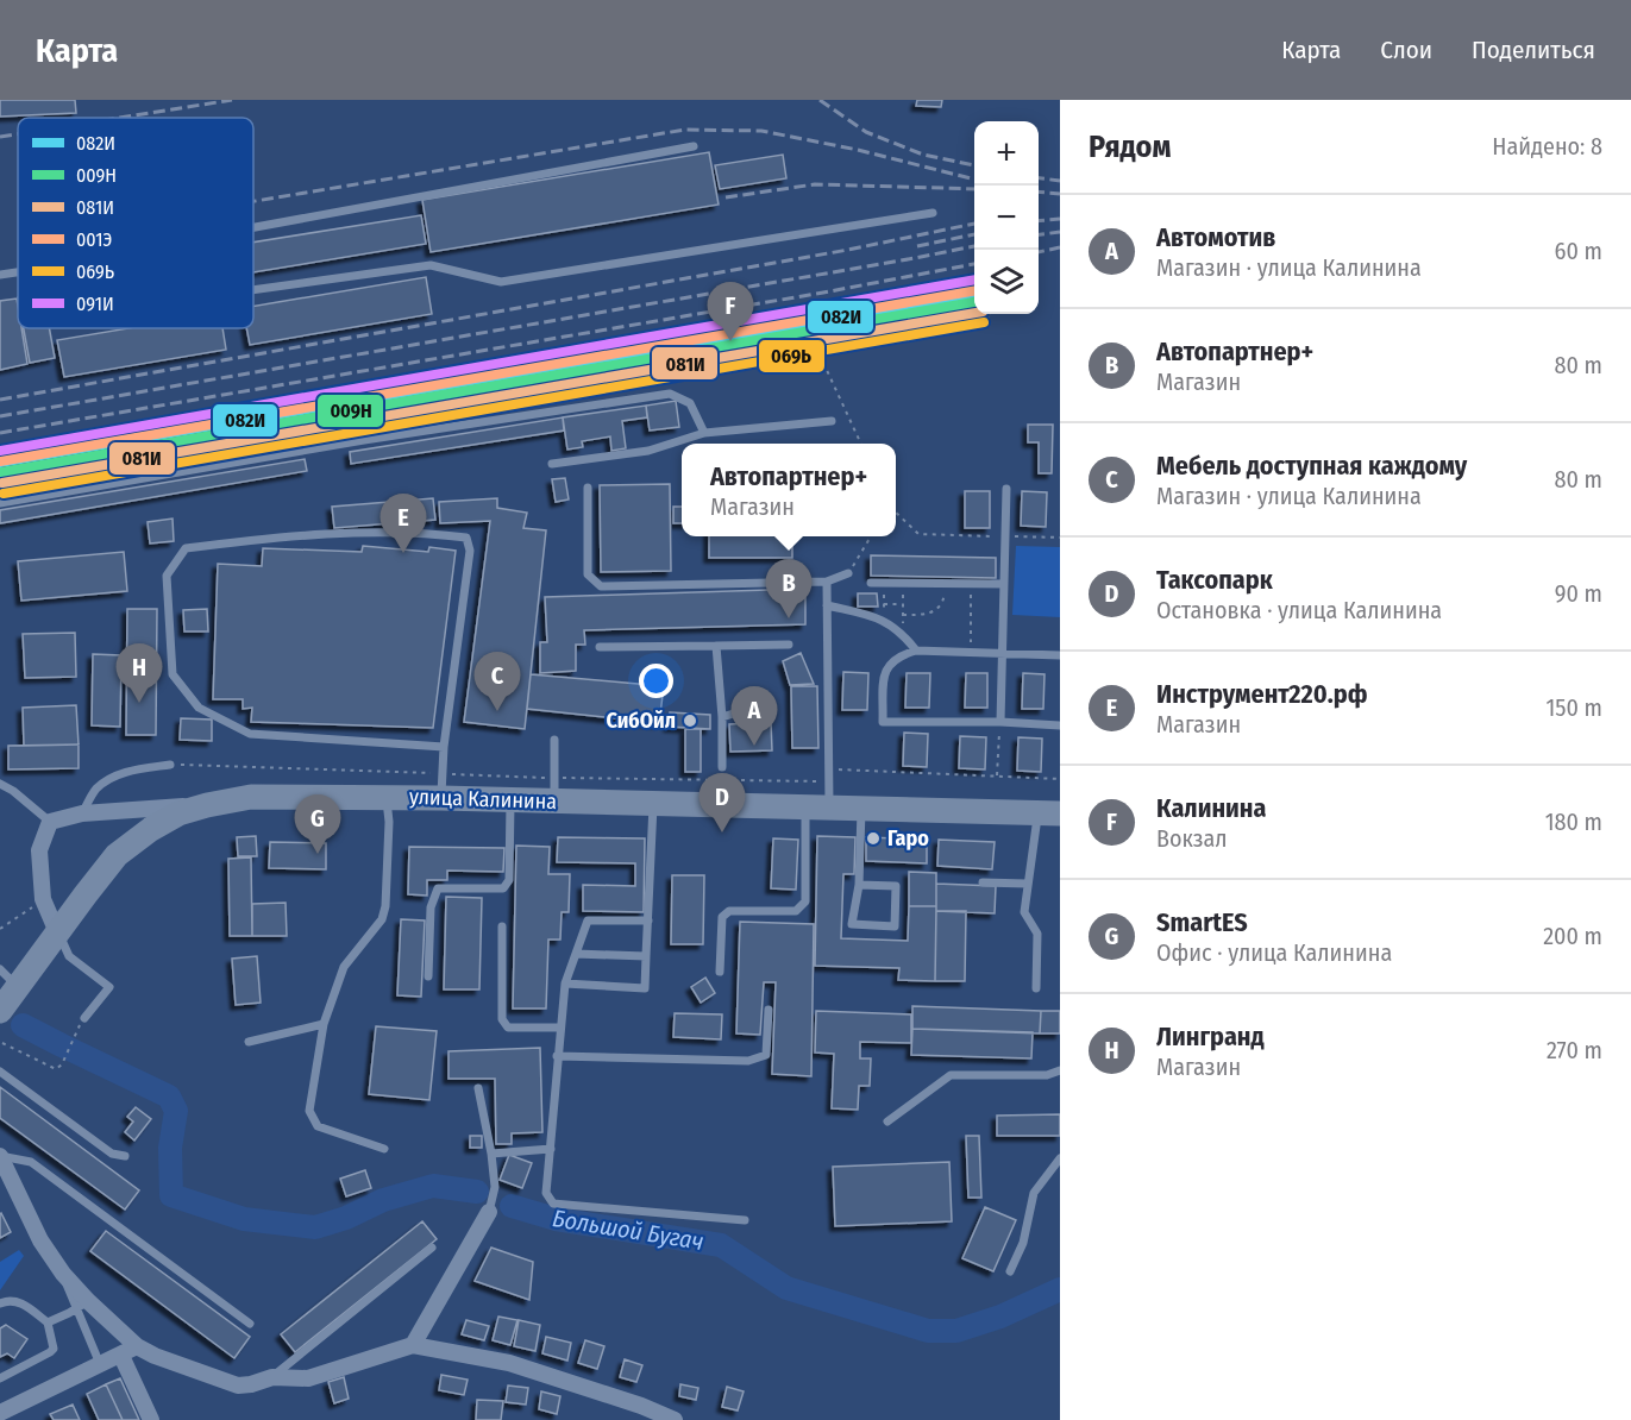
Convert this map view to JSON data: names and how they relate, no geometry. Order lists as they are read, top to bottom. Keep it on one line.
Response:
{"streets":{"main road":["улица Калинина"]},"water":["Большой Бугач"],"places":["СибОйл","Гаро"],"lines":["transit line 091И","transit line 001Э","transit line 082И","transit line 009Н","transit line 081И","transit line 069Ь"],"legend":["082И","009Н","081И","001Э","069Ь","091И"],"page":{"header":"Карта","nav":["Карта","Слои","Поделиться"],"heading":["Рядом","Найдено: 8"],"map_buttons":["+","−"],"list":[{"mark":"A","name":"Автомотив","note":"Магазин · улица Калинина","value":"60 m"},{"mark":"B","name":"Автопартнер+","note":"Магазин","value":"80 m"},{"mark":"C","name":"Мебель доступная каждому","note":"Магазин · улица Калинина","value":"80 m"},{"mark":"D","name":"Таксопарк","note":"Остановка · улица Калинина","value":"90 m"},{"mark":"E","name":"Инструмент220.рф","note":"Магазин","value":"150 m"},{"mark":"F","name":"Калинина","note":"Вокзал","value":"180 m"},{"mark":"G","name":"SmartES","note":"Офис · улица Калинина","value":"200 m"},{"mark":"H","name":"Лингранд","note":"Магазин","value":"270 m"}],"pins":["F","E","B","H","C","A","D","G"],"popup":["Автопартнер+","Магазин"]}}
